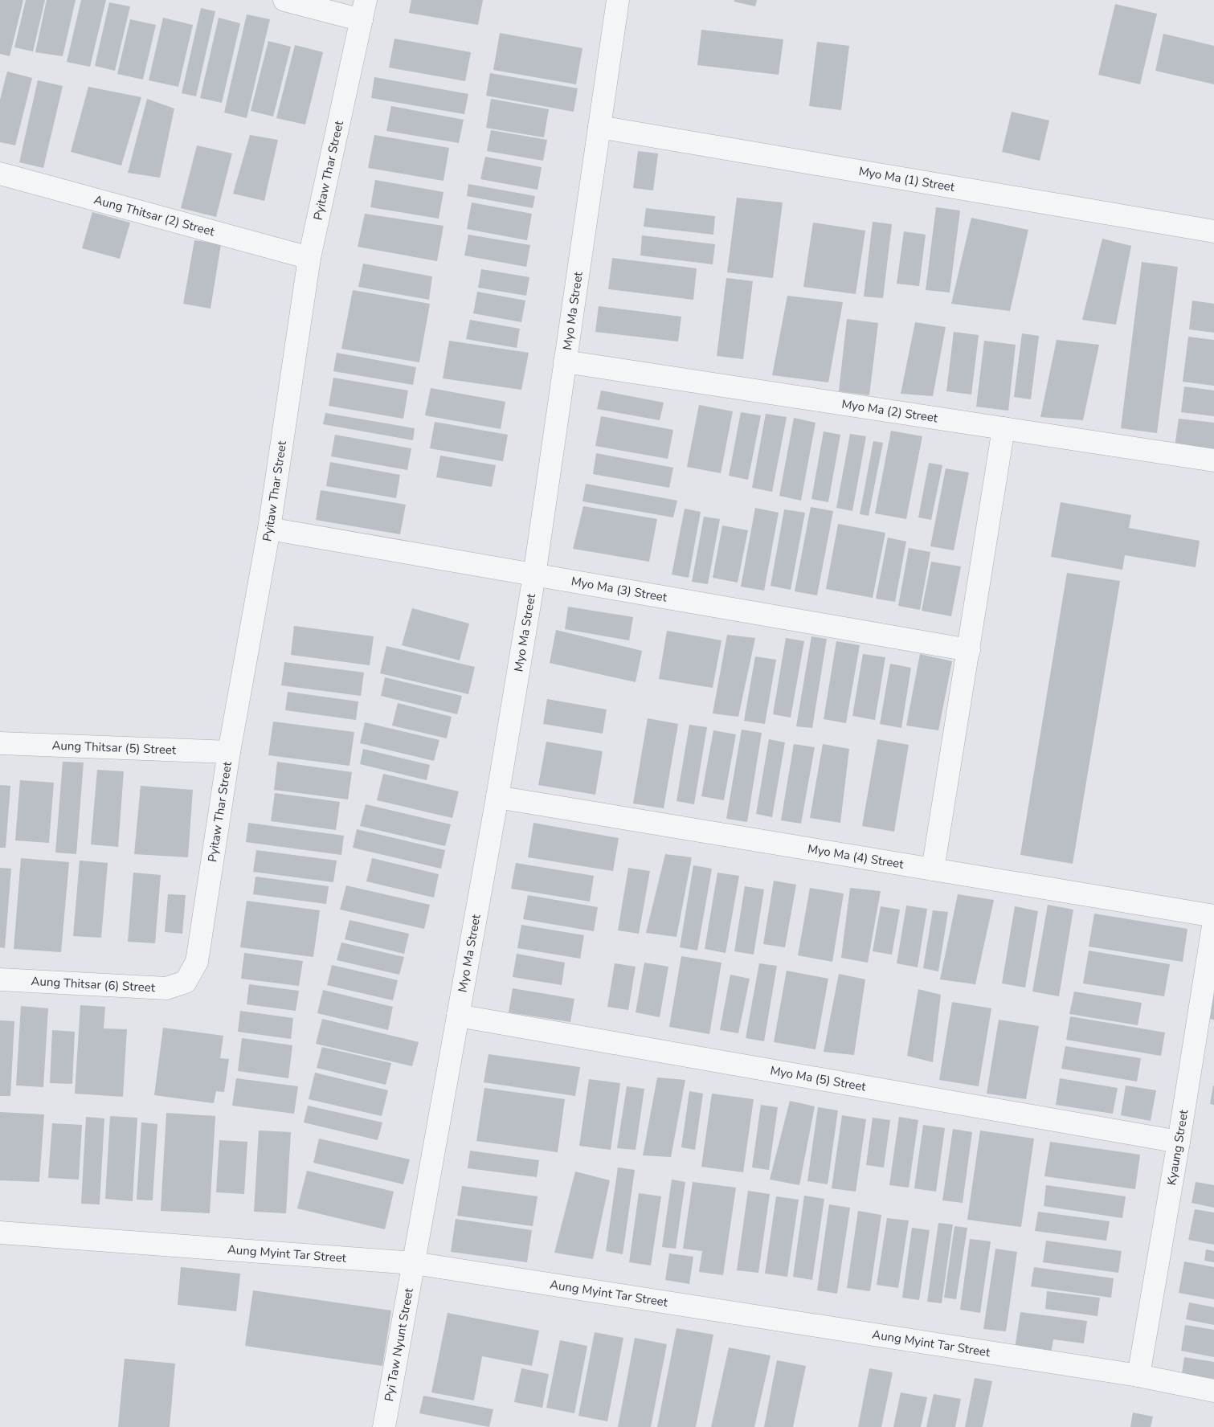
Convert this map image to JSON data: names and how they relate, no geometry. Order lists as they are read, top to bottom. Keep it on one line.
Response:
{"streets":{"street":["Pyitaw Thar Street","Myo Ma (1) Street","Aung Thitsar (2) Street","Myo Ma Street","Myo Ma (2) Street","Myo Ma (3) Street","Aung Thitsar (5) Street","Myo Ma (4) Street","Aung Thitsar (6) Street","Myo Ma (5) Street","Kyaung Street","Aung Myint Tar Street","Pyi Taw Nyunt Street"]},"crossings":[["Pyitaw Thar Street","Aung Thitsar (2) Street"],["Pyitaw Thar Street","Myo Ma (3) Street"],["Pyitaw Thar Street","Aung Thitsar (5) Street"],["Pyitaw Thar Street","Aung Thitsar (6) Street"],["Myo Ma (1) Street","Myo Ma Street"],["Myo Ma Street","Myo Ma (2) Street"],["Myo Ma Street","Myo Ma (3) Street"],["Myo Ma Street","Myo Ma (4) Street"],["Myo Ma Street","Myo Ma (5) Street"],["Myo Ma Street","Aung Myint Tar Street"],["Myo Ma Street","Pyi Taw Nyunt Street"],["Myo Ma (5) Street","Kyaung Street"],["Kyaung Street","Aung Myint Tar Street"],["Aung Myint Tar Street","Pyi Taw Nyunt Street"]]}
